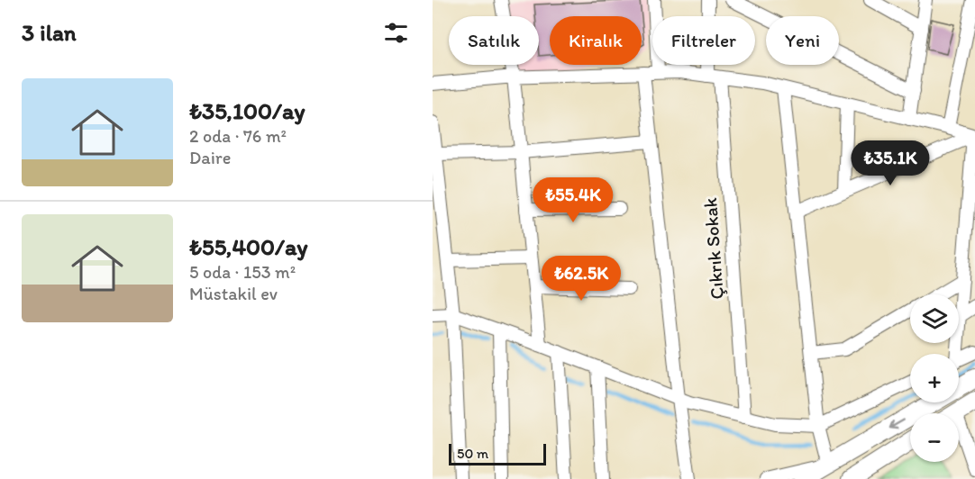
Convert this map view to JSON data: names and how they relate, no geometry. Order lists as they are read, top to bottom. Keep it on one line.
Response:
{"streets":{"street":["Çıkrık Sokak"]},"scale_bar":"50 m","page":{"heading":"3 ilan","chip":["Satılık","Kiralık","Filtreler","Yeni"],"list":[{"name":"₺35,100/ay","note":"2 oda · 76 m² · Daire"},{"name":"₺55,400/ay","note":"5 oda · 153 m² · Müstakil ev"}],"price":["₺35.1K","₺55.4K","₺62.5K"],"map_buttons":["+","−"],"scale":"50 m"}}
